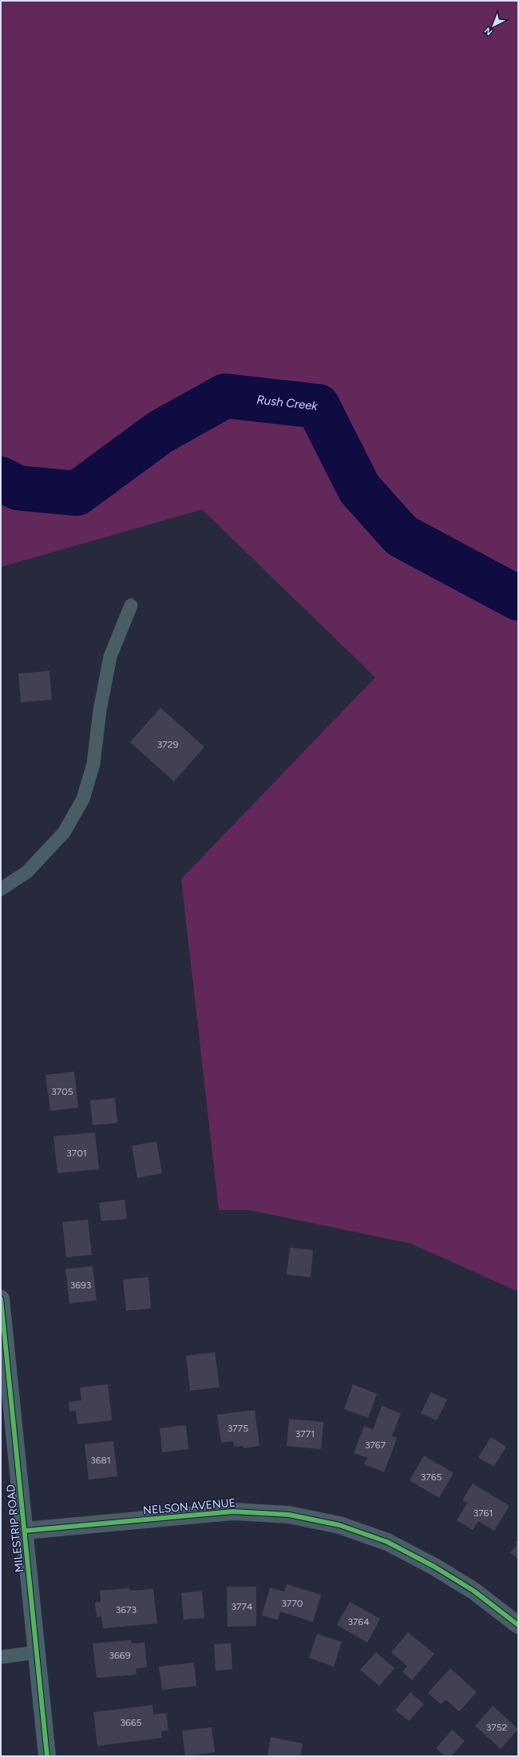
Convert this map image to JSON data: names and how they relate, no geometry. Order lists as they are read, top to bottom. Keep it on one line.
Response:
{"streets":{"street":["NELSON AVENUE","MILESTRIP ROAD"]},"crossings":[["NELSON AVENUE","MILESTRIP ROAD"]],"water":["Rush Creek"],"house_numbers":["3729","3705","3701","3693","3775","3771","3767","3681","3765","3761","3770","3774","3673","3764","3669","3665","3752"],"north":"bottom left"}
